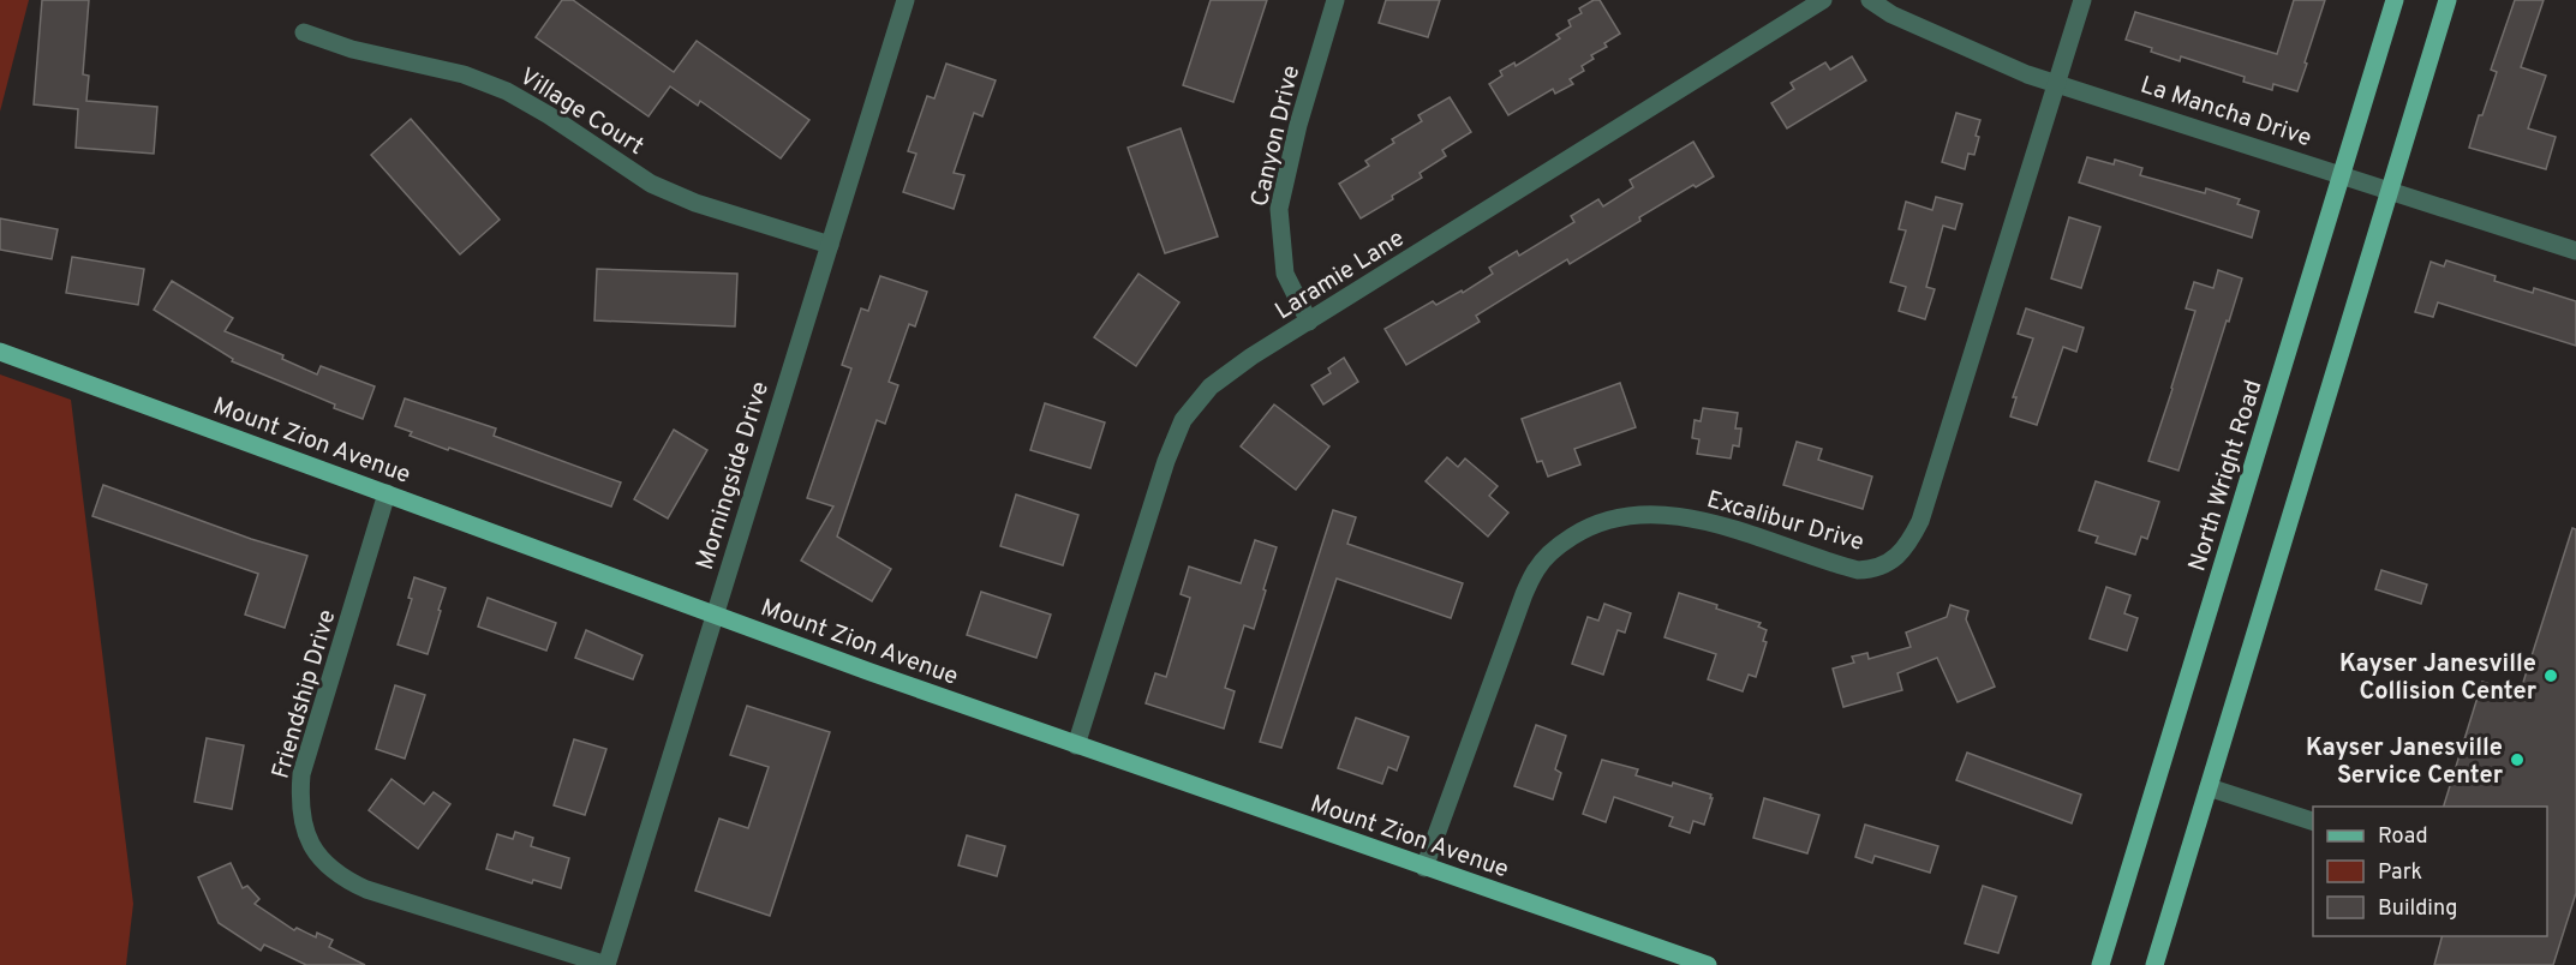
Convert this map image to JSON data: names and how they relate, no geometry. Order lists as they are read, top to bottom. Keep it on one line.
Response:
{"streets":{"main road":["Mount Zion Avenue","North Wright Road"],"street":["Village Court","La Mancha Drive","Canyon Drive","Laramie Lane","Morningside Drive","Excalibur Drive","Friendship Drive"]},"crossings":[["Village Court","Morningside Drive"],["La Mancha Drive","North Wright Road"],["La Mancha Drive","Excalibur Drive"],["Canyon Drive","Laramie Lane"],["Laramie Lane","Mount Zion Avenue"],["Mount Zion Avenue","Morningside Drive"],["Mount Zion Avenue","Excalibur Drive"],["Mount Zion Avenue","Friendship Drive"],["Morningside Drive","Friendship Drive"]],"places":["Kayser Janesville Collision Center","Kayser Janesville Service Center"],"legend":["Road","Park","Building"]}
